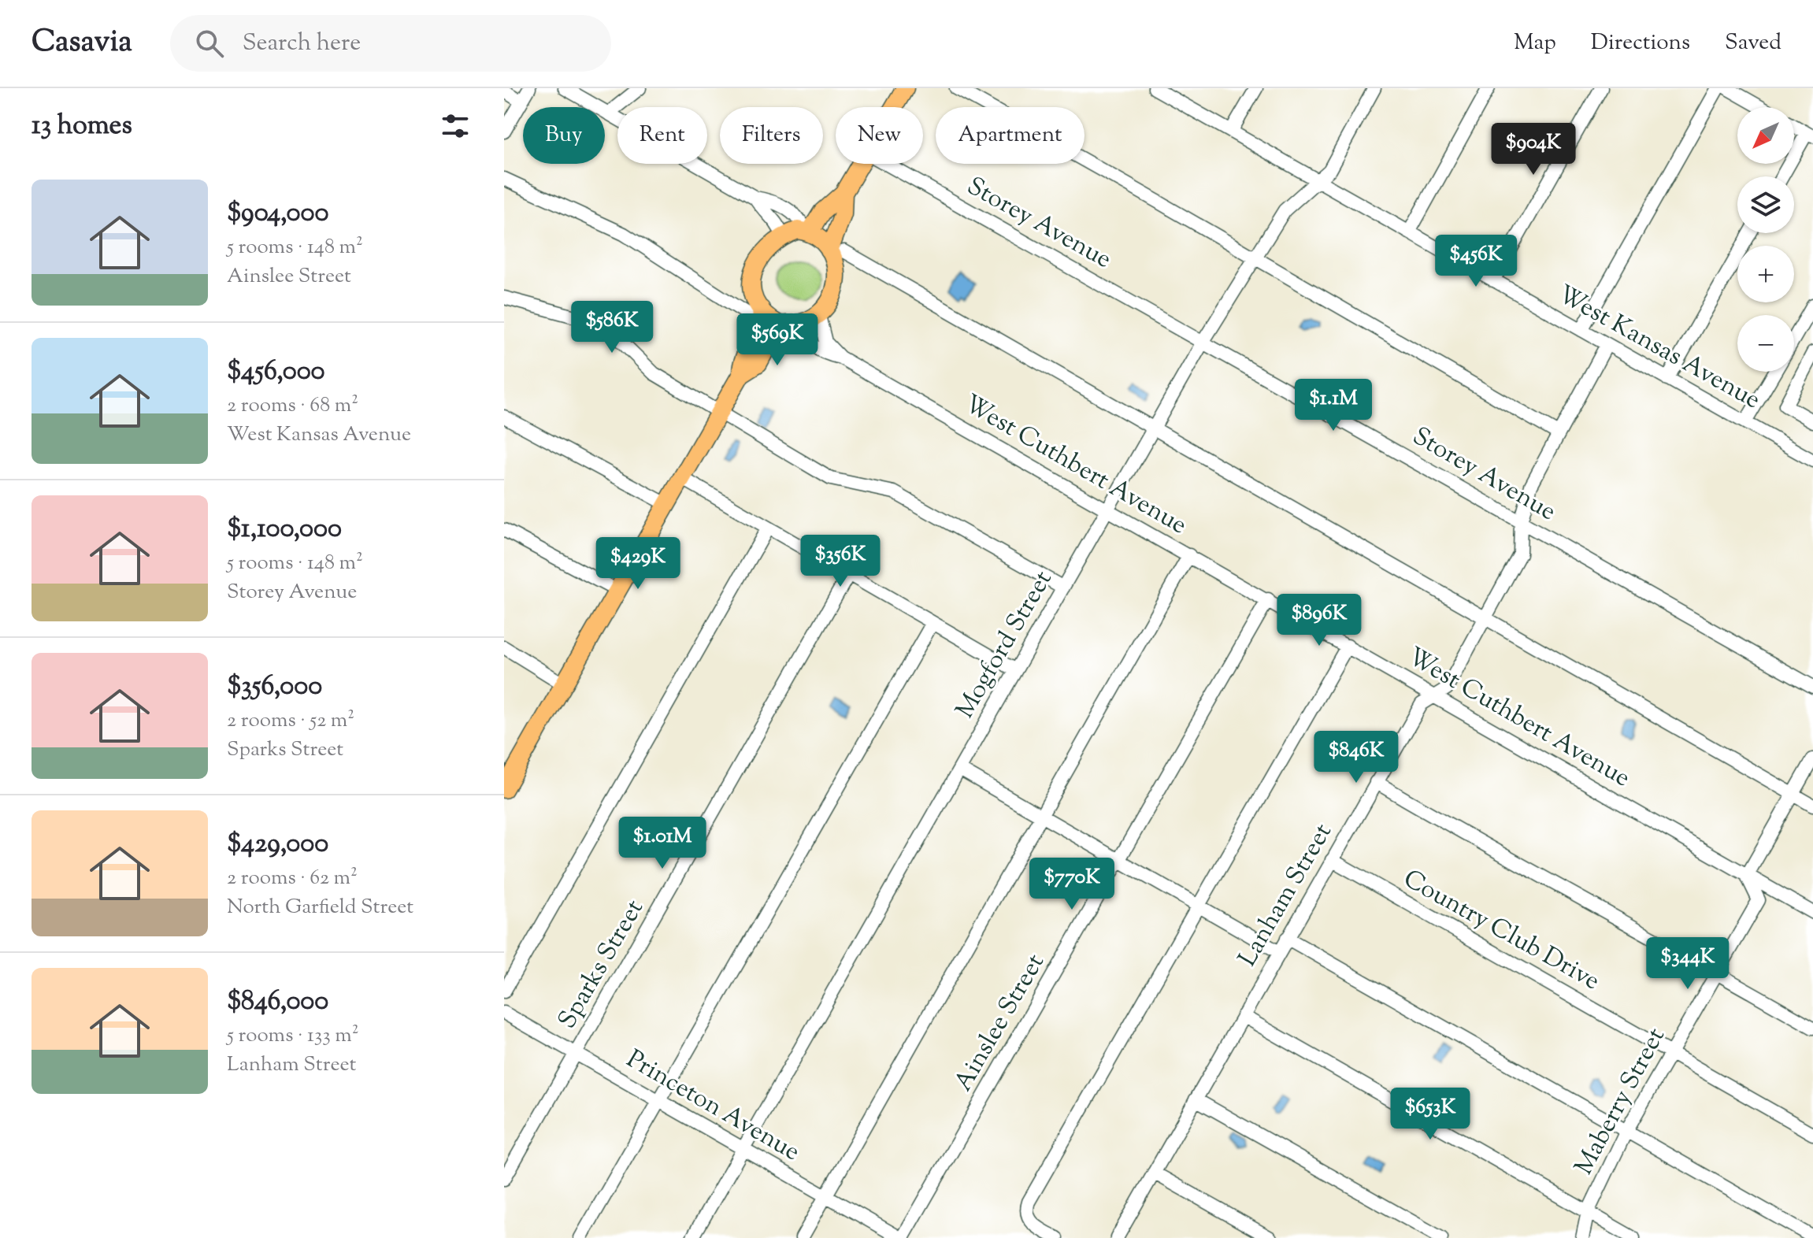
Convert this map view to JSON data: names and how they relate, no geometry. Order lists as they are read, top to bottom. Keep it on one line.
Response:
{"streets":{"street":["Storey Avenue","West Kansas Avenue","West Cuthbert Avenue","Mogford Street","Lanham Street","Country Club Drive","Sparks Street","Ainslee Street","Maberry Street","Princeton Avenue"]},"crossings":[["Storey Avenue","Mogford Street"],["Storey Avenue","Lanham Street"],["West Kansas Avenue","Mogford Street"],["West Kansas Avenue","Lanham Street"],["West Cuthbert Avenue","Mogford Street"],["West Cuthbert Avenue","Lanham Street"],["West Cuthbert Avenue","Ainslee Street"],["West Cuthbert Avenue","Maberry Street"],["Mogford Street","Princeton Avenue"],["Lanham Street","Country Club Drive"],["Country Club Drive","Maberry Street"],["Sparks Street","Princeton Avenue"],["Ainslee Street","Princeton Avenue"]],"north":"bottom left","page":{"header":"Casavia","search":"Search here","nav":["Map","Directions","Saved"],"heading":"13 homes","map_buttons":["+","−"],"chip":["Buy","Rent","Filters","New","Apartment"],"price":["$904K","$456K","$586K","$569K","$1.1M","$356K","$429K","$896K","$846K","$1.01M","$770K","$344K","$653K"],"list":[{"name":"$904,000","note":"5 rooms · 148 m² · Ainslee Street"},{"name":"$456,000","note":"2 rooms · 68 m² · West Kansas Avenue"},{"name":"$1,100,000","note":"5 rooms · 148 m² · Storey Avenue"},{"name":"$356,000","note":"2 rooms · 52 m² · Sparks Street"},{"name":"$429,000","note":"2 rooms · 62 m² · North Garfield Street"},{"name":"$846,000","note":"5 rooms · 133 m² · Lanham Street"}]}}
